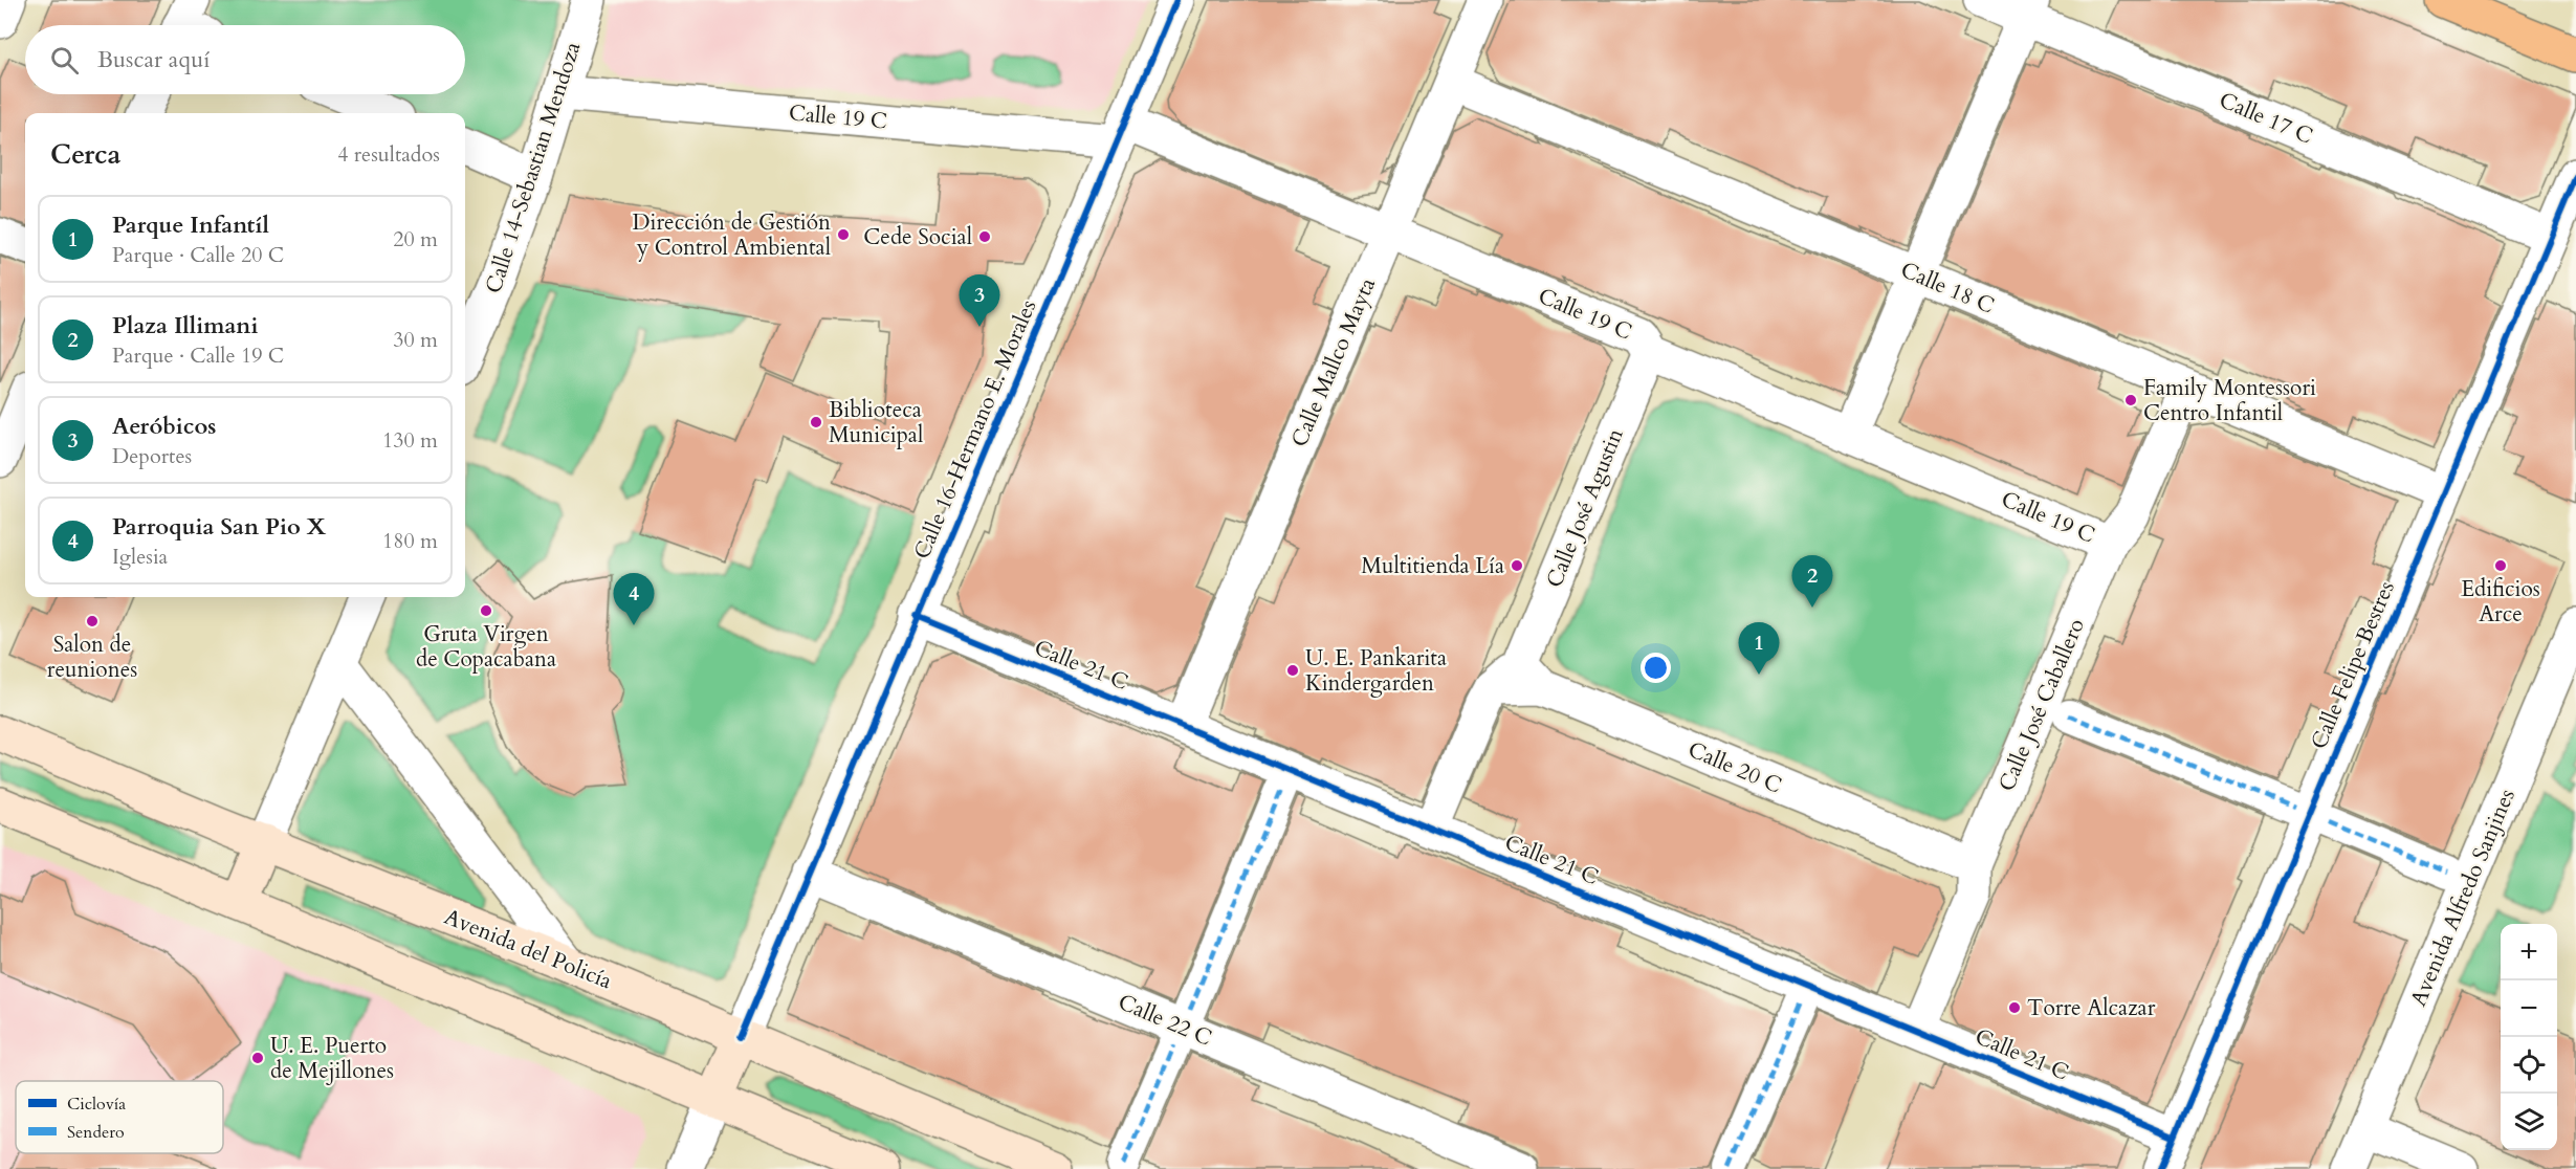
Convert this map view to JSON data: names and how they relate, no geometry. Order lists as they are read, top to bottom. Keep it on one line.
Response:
{"streets":{"main road":["Avenida del Policía"],"street":["Calle 19 C","Calle 17 C","Calle 14-Sebastian Mendoza","Calle 18 C","Calle Mallco Mayta","Calle 16-Hermano E. Morales","Calle José Agustin","Calle 21 C","Calle Felipe Bestres","Calle José Caballero","Calle 20 C","Avenida Alfredo Sanjines","Calle 22 C"]},"crossings":[["Calle 19 C","Calle 14-Sebastian Mendoza"],["Calle 19 C","Calle Mallco Mayta"],["Calle 19 C","Calle 16-Hermano E. Morales"],["Calle 19 C","Calle José Agustin"],["Calle 19 C","Calle José Caballero"],["Calle 17 C","Calle Felipe Bestres"],["Calle 18 C","Calle Mallco Mayta"],["Calle 18 C","Calle Felipe Bestres"],["Calle 18 C","Calle José Caballero"],["Calle Mallco Mayta","Calle 21 C"],["Calle 16-Hermano E. Morales","Calle 21 C"],["Calle 16-Hermano E. Morales","Avenida del Policía"],["Calle 16-Hermano E. Morales","Calle 22 C"],["Calle José Agustin","Calle 21 C"],["Calle José Agustin","Calle 20 C"],["Calle 21 C","Calle Felipe Bestres"],["Calle 21 C","Calle José Caballero"],["Calle José Caballero","Calle 20 C"]],"places":["Dirección de Gestión y Control Ambiental","Cede Social","Family Montessori Centro Infantil","Biblioteca Municipal","Multitienda Lía","Edificios Arce","Gruta Virgen de Copacabana","Salon de reuniones","U. E. Pankarita Kindergarden","Torre Alcazar","U. E. Puerto de Mejillones"],"legend":["Ciclovía","Sendero"],"page":{"search":"Buscar aquí","heading":["Cerca","4 resultados"],"list":[{"mark":"1","name":"Parque Infantíl","note":"Parque · Calle 20 C","value":"20 m"},{"mark":"2","name":"Plaza Illimani","note":"Parque · Calle 19 C","value":"30 m"},{"mark":"3","name":"Aeróbicos","note":"Deportes","value":"130 m"},{"mark":"4","name":"Parroquia San Pio X","note":"Iglesia","value":"180 m"}],"pins":["3","2","4","1"],"map_buttons":["+","−"]}}
